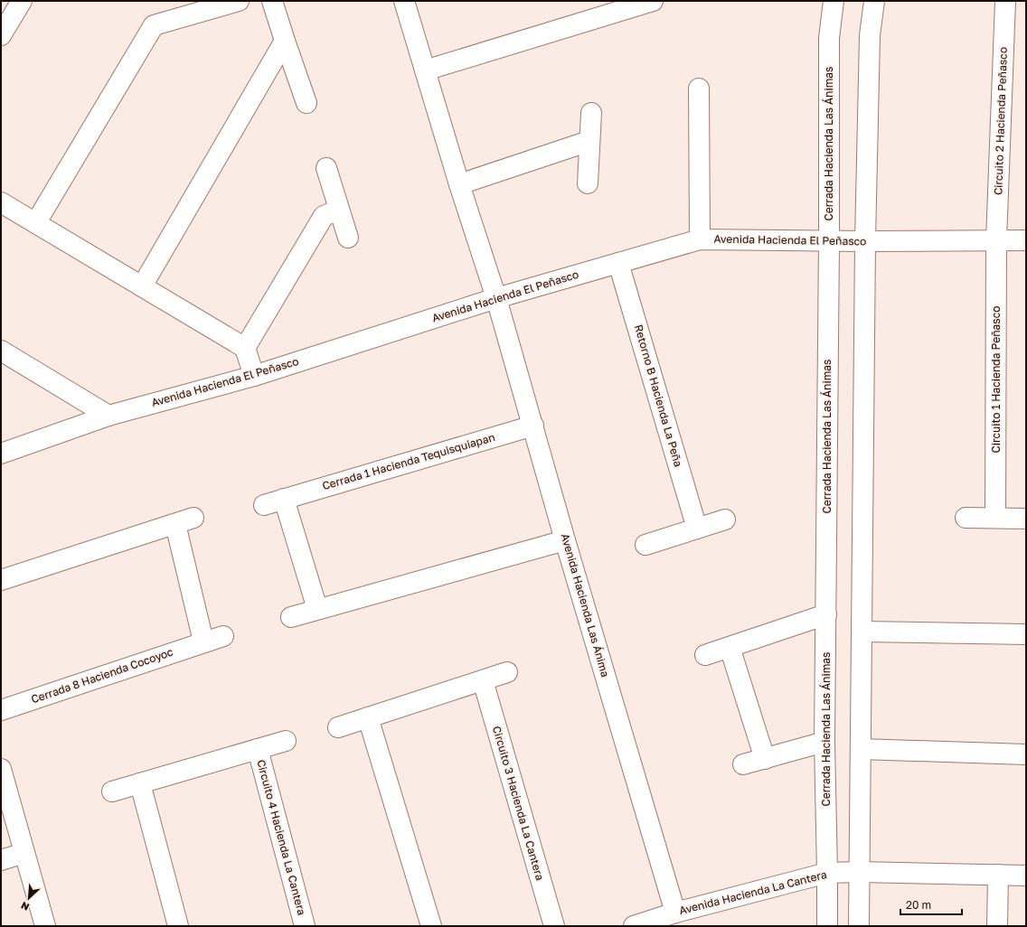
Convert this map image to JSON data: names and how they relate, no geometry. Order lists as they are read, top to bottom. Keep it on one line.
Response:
{"streets":{"street":["Circuito 2 Hacienda Peñasco","Cerrada Hacienda Las Ánimas","Avenida Hacienda El Peñasco","Circuito 1 Hacienda Peñasco","Retorno B Hacienda La Peña","Cerrada 1 Hacienda Tequisquiapan","Avenida Hacienda Las Ánima","Cerrada 8 Hacienda Cocoyoc","Circuito 3 Hacienda La Cantera","Circuito 4 Hacienda La Cantera","Avenida Hacienda La Cantera"]},"crossings":[["Circuito 2 Hacienda Peñasco","Avenida Hacienda El Peñasco"],["Circuito 2 Hacienda Peñasco","Circuito 1 Hacienda Peñasco"],["Cerrada Hacienda Las Ánimas","Avenida Hacienda El Peñasco"],["Cerrada Hacienda Las Ánimas","Avenida Hacienda La Cantera"],["Avenida Hacienda El Peñasco","Circuito 1 Hacienda Peñasco"],["Avenida Hacienda El Peñasco","Retorno B Hacienda La Peña"],["Avenida Hacienda El Peñasco","Avenida Hacienda Las Ánima"],["Cerrada 1 Hacienda Tequisquiapan","Avenida Hacienda Las Ánima"],["Avenida Hacienda Las Ánima","Avenida Hacienda La Cantera"]],"scale_bar":"20 m","north":"bottom left"}
